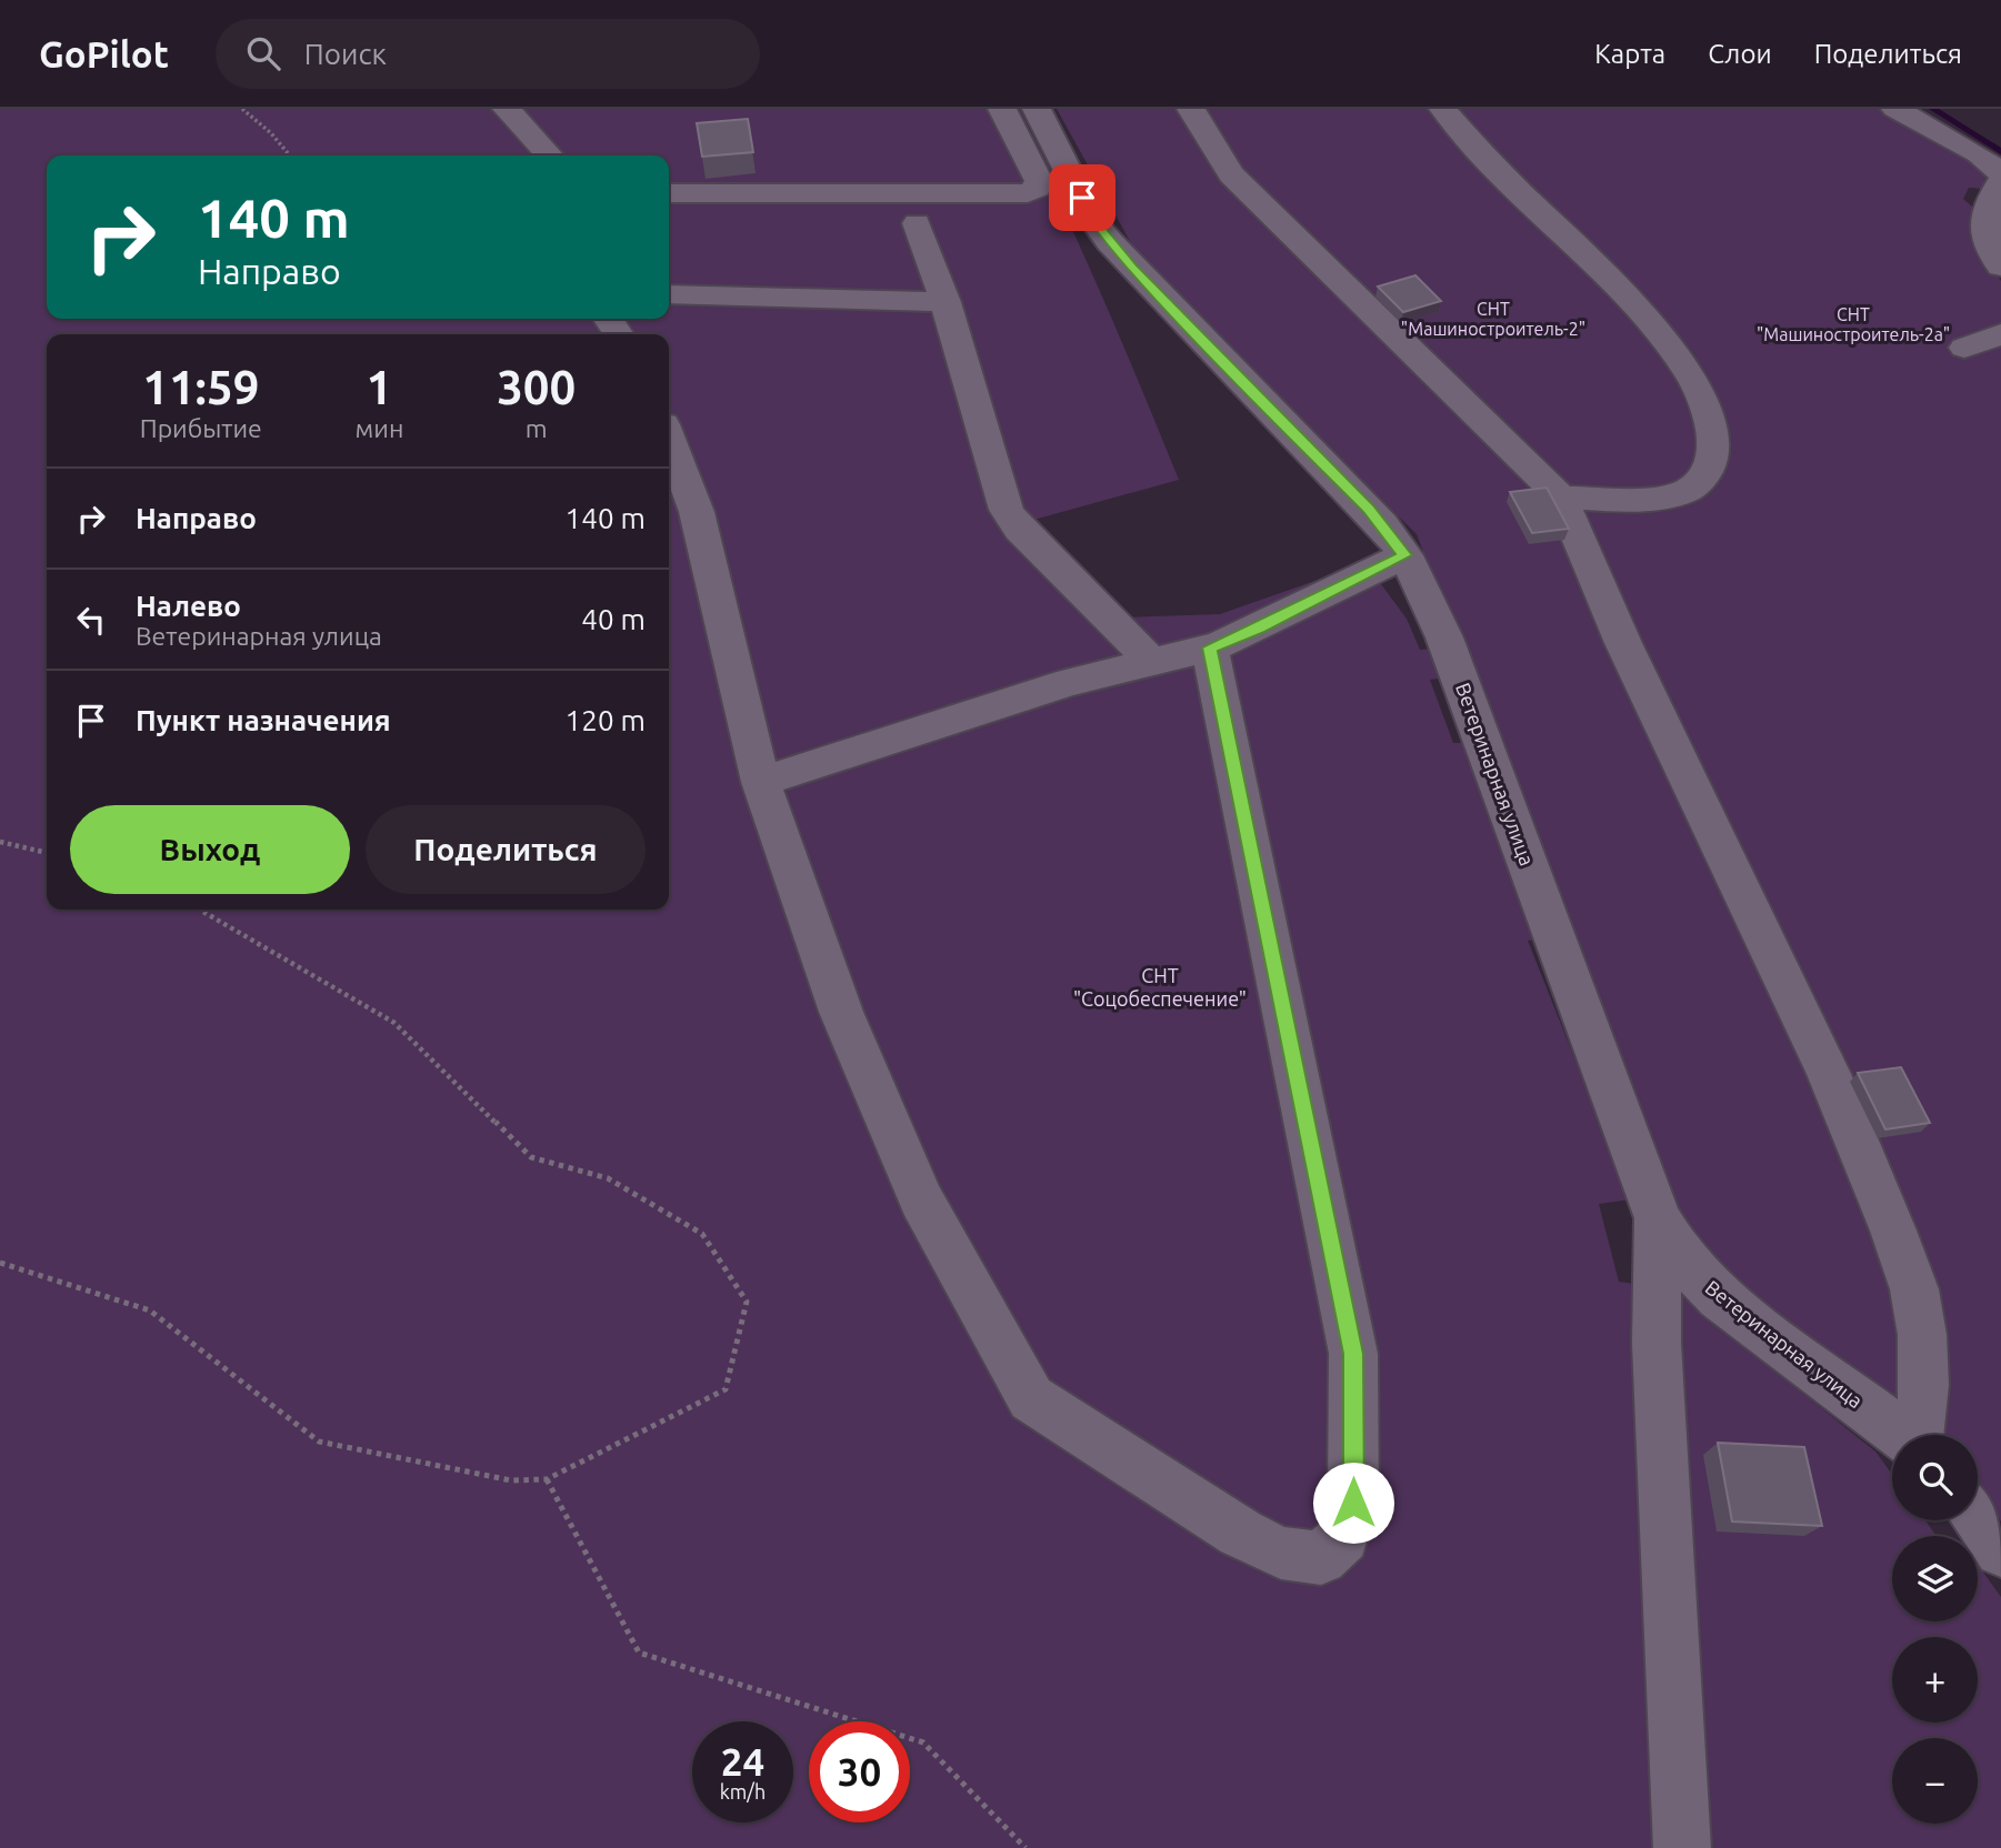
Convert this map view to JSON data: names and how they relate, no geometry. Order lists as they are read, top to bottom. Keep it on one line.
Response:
{"streets":{"street":["Ветеринарная улица"]},"parks":["СНТ \"Машиностроитель-2\"","СНТ \"Машиностроитель-2а\"","СНТ \"Соцобеспечение\""],"page":{"header":"GoPilot","search":"Поиск","nav":["Карта","Слои","Поделиться"],"turn":["140 m","Направо"],"eta":["11:59","Прибытие","1","мин","300","m"],"list":[{"name":"Направо","value":"140 m"},{"name":"Налево","note":"Ветеринарная улица","value":"40 m"},{"name":"Пункт назначения","value":"120 m"}],"buttons":["Выход","Поделиться"],"map_buttons":["+","−"],"speed":"24 km/h","limit":"30"}}
